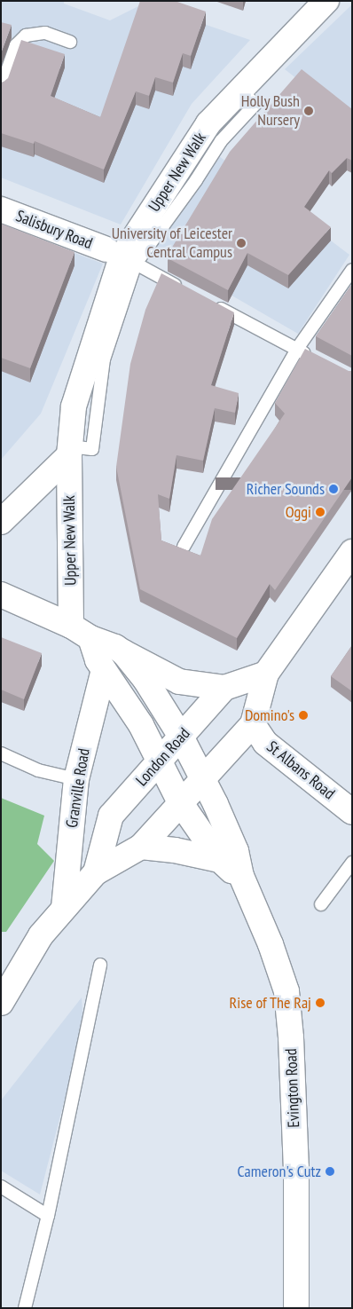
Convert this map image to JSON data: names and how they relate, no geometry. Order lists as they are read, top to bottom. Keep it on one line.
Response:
{"streets":{"street":["Upper New Walk","Salisbury Road","London Road","St Albans Road","Granville Road","Evington Road"]},"crossings":[["London Road","St Albans Road"],["London Road","Granville Road"],["London Road","Evington Road"]],"places":["Holly Bush Nursery","University of Leicester Central Campus","Richer Sounds","Oggi","Domino's","Rise of The Raj","Cameron's Cutz"]}
